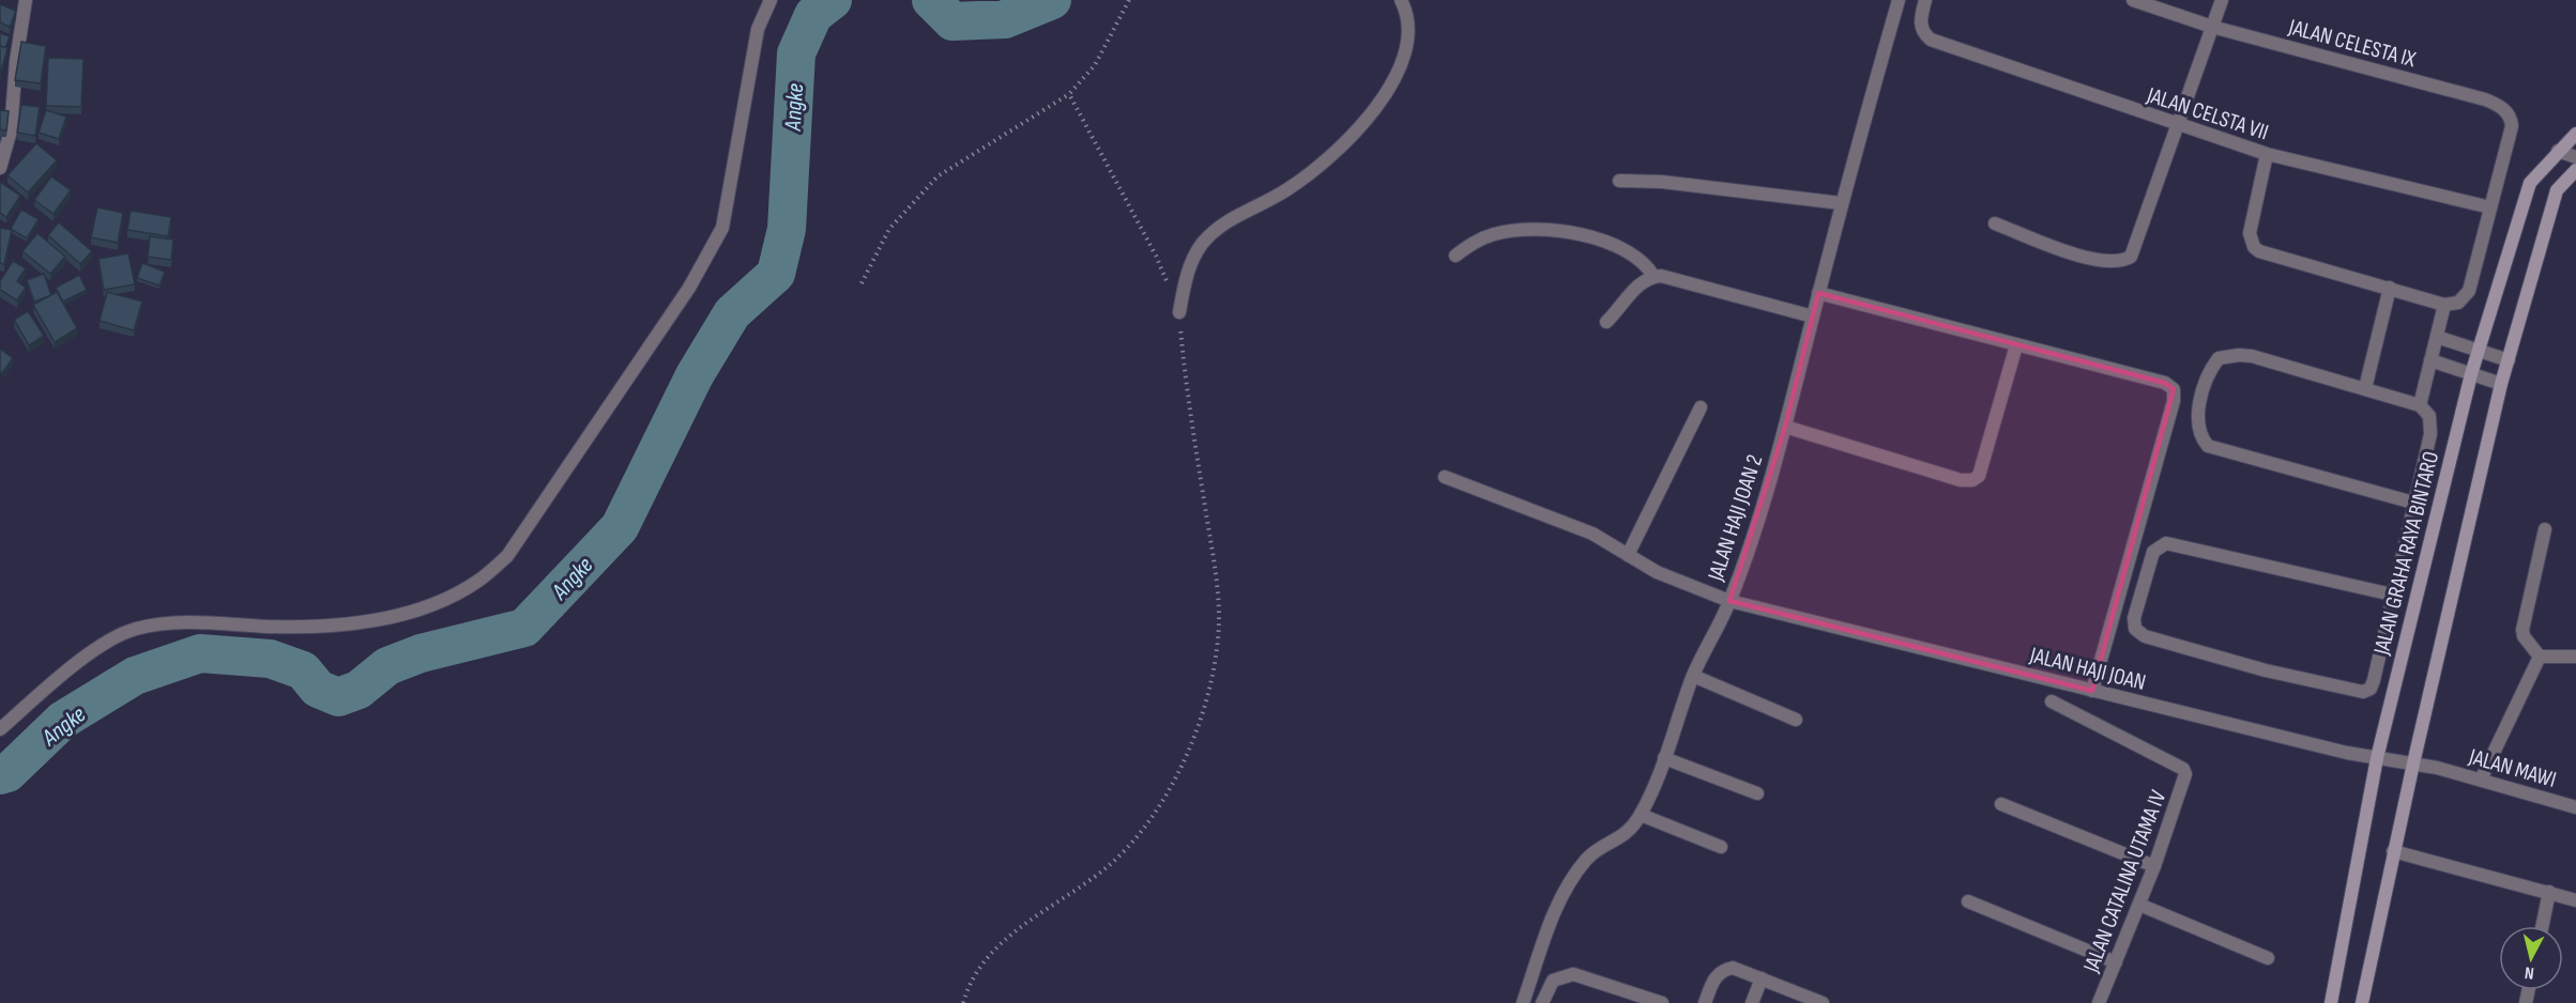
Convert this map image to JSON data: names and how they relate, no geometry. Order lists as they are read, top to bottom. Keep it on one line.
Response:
{"streets":{"main road":["JALAN GRAHA RAYA BINTARO"],"street":["JALAN CELESTA IX","JALAN CELSTA VII","JALAN HAJI JOAN 2","JALAN HAJI JOAN","JALAN MAWI","JALAN CATALINA UTAMA IV"]},"crossings":[["JALAN CELESTA IX","JALAN CELSTA VII"],["JALAN HAJI JOAN 2","JALAN HAJI JOAN"],["JALAN GRAHA RAYA BINTARO","JALAN HAJI JOAN"],["JALAN HAJI JOAN","JALAN MAWI"]],"water":["Angke"],"north":"bottom"}
